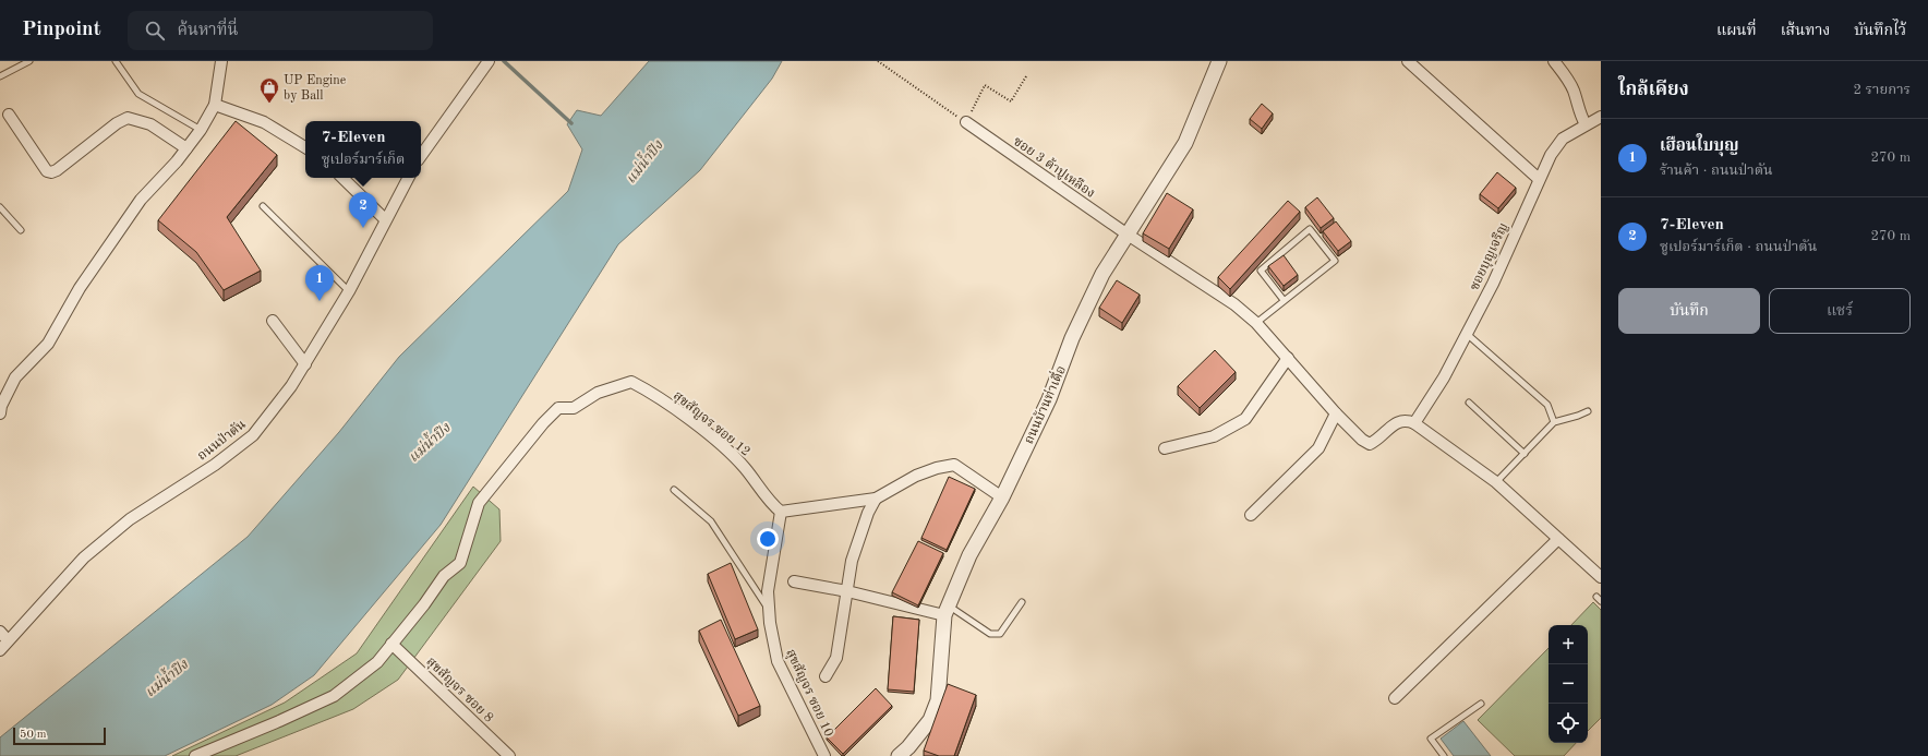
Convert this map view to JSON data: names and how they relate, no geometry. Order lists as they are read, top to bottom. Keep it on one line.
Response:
{"streets":{"street":["ซอย 3 ต้าปูเหลือง","ซอยบุญเจริญ","ถนนบ้านท่าเดื่อ","สุขสัญจร ซอย 12","ถนนป่าตัน","สุขสัญจร ซอย 8","สุขสัญจร ซอย 10"]},"crossings":[["ซอย 3 ต้าปูเหลือง","ซอยบุญเจริญ"],["ซอย 3 ต้าปูเหลือง","ถนนบ้านท่าเดื่อ"],["สุขสัญจร ซอย 12","สุขสัญจร ซอย 8"],["สุขสัญจร ซอย 12","สุขสัญจร ซอย 10"]],"water":["แม่น้ำปิง"],"places":{"shop":["UP Engine by Ball"]},"scale_bar":"50 m","page":{"header":"Pinpoint","search":"ค้นหาที่นี่","nav":["แผนที่","เส้นทาง","บันทึกไว้"],"heading":["ใกล้เคียง","2 รายการ"],"list":[{"mark":"1","name":"เฮือนใบบุญ","note":"ร้านค้า · ถนนป่าตัน","value":"270 m"},{"mark":"2","name":"7-Eleven","note":"ซูเปอร์มาร์เก็ต · ถนนป่าตัน","value":"270 m"}],"popup":["7-Eleven","ซูเปอร์มาร์เก็ต"],"pins":["2","1"],"buttons":["บันทึก","แชร์"],"map_buttons":["+","−"],"scale":"50 m"}}
